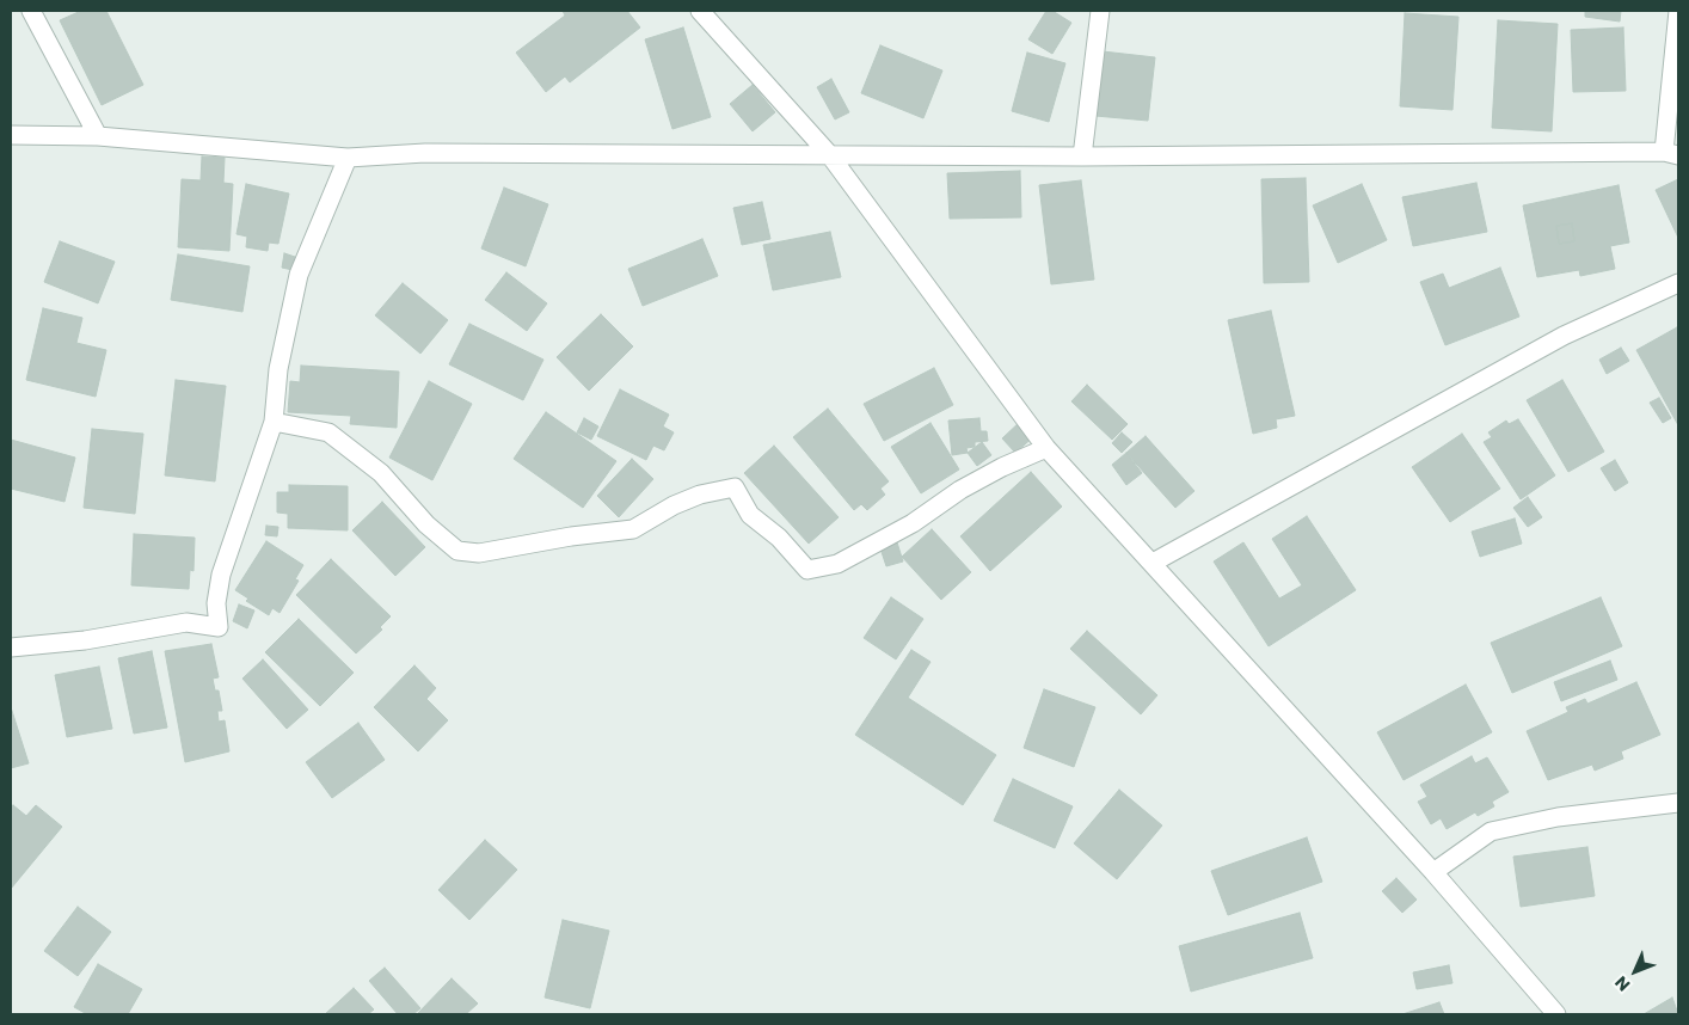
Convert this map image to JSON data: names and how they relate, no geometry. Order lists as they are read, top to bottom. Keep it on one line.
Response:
{"north":"bottom left"}
